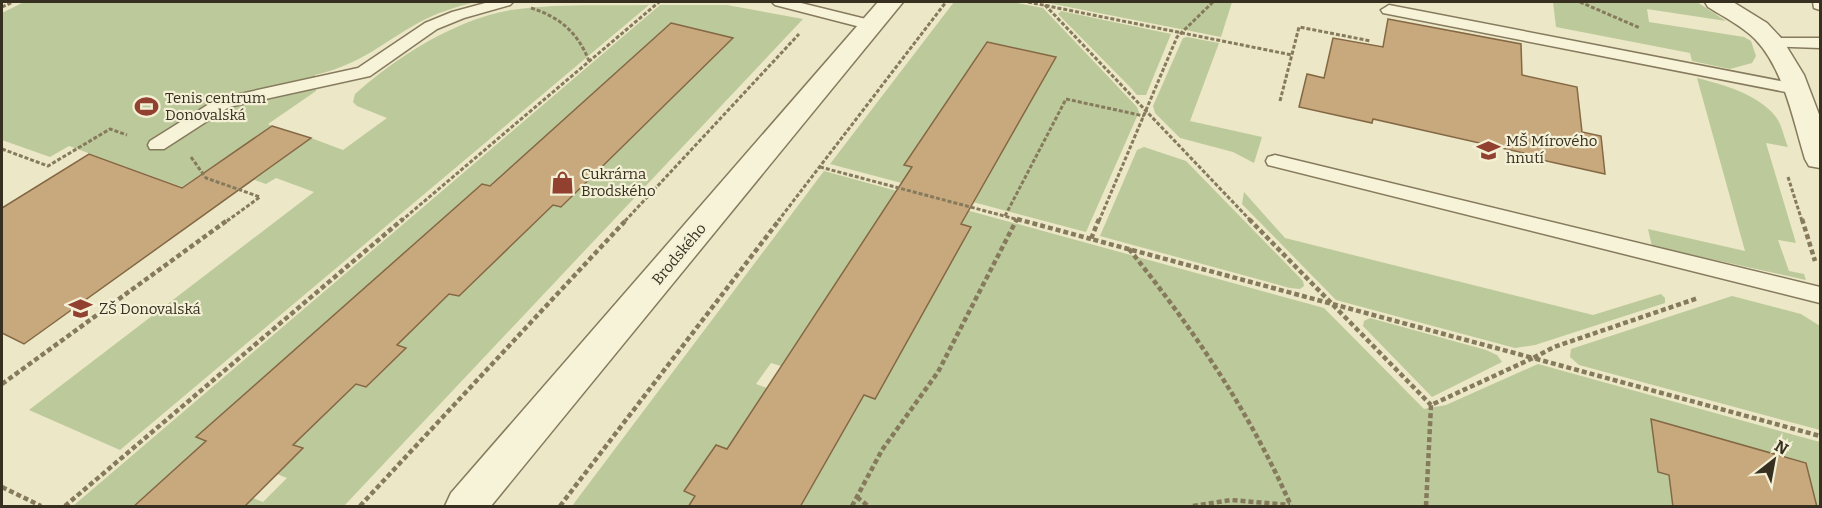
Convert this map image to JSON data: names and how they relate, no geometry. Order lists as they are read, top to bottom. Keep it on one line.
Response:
{"streets":{"street":["Brodského"]},"places":{"sports":["Tenis centrum Donovalská"],"school or university":["MŠ Mírového hnutí","ZŠ Donovalská"],"shop":["Cukrárna Brodského"]},"north":"top right"}
